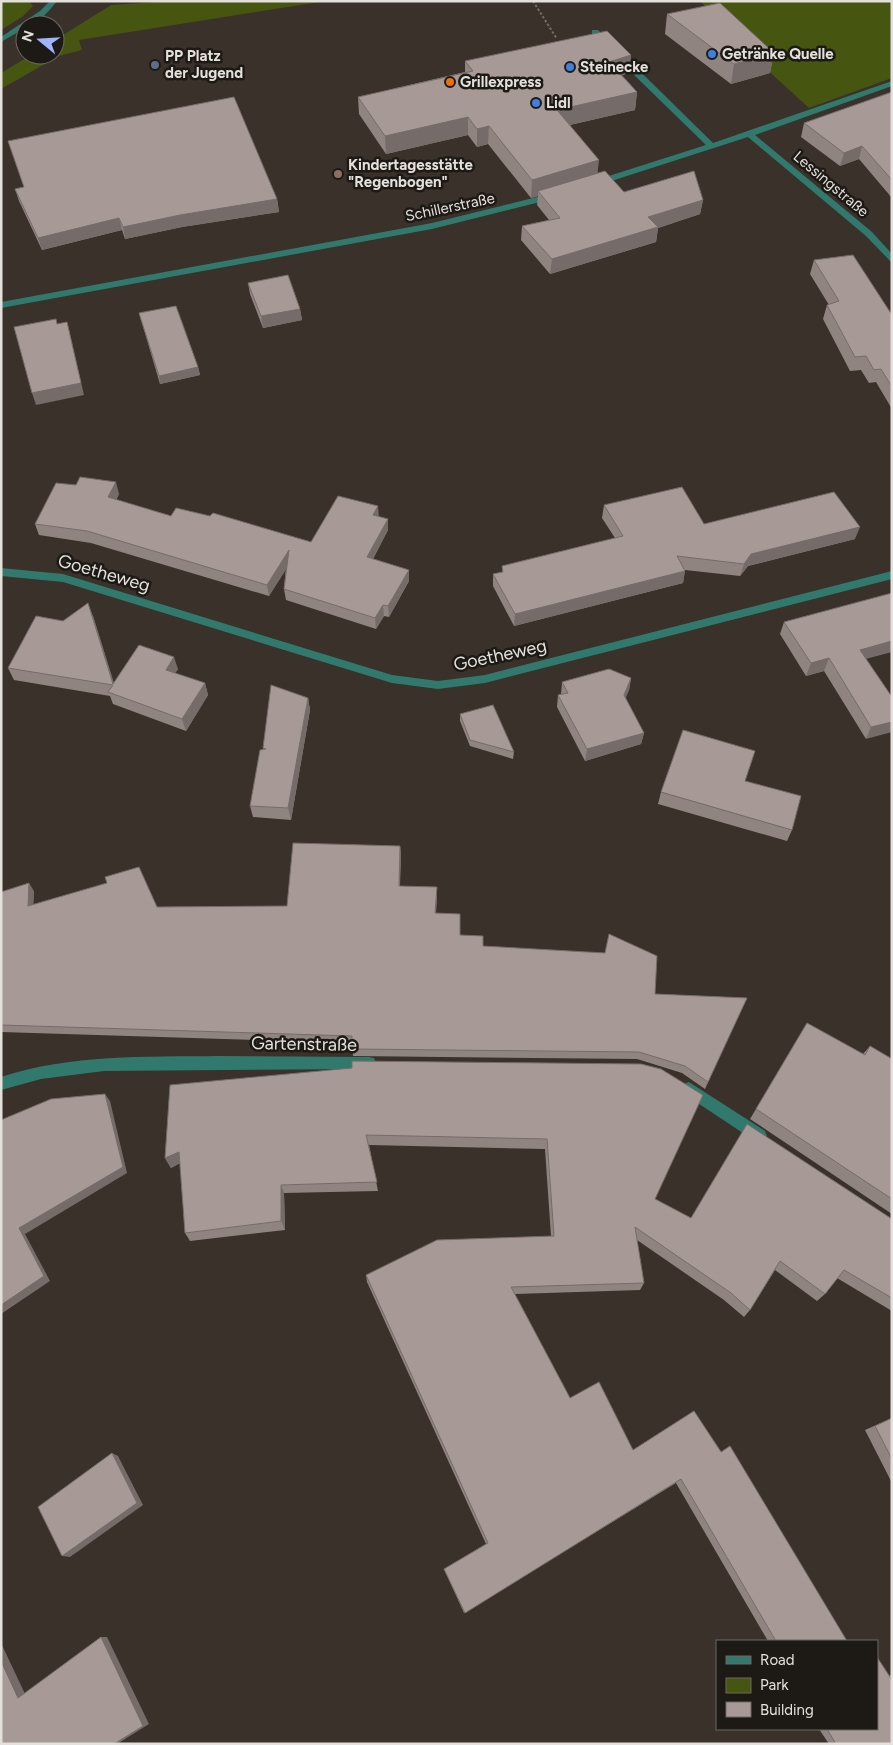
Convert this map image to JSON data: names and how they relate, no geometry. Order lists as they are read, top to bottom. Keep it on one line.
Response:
{"streets":{"street":["Lessingstraße","Schillerstraße","Goetheweg","Gartenstraße"]},"places":["Getränke Quelle","PP Platz der Jugend","Steinecke","Grillexpress","Lidl","Kindertagesstätte \"Regenbogen\""],"legend":["Road","Park","Building"],"north":"left"}
